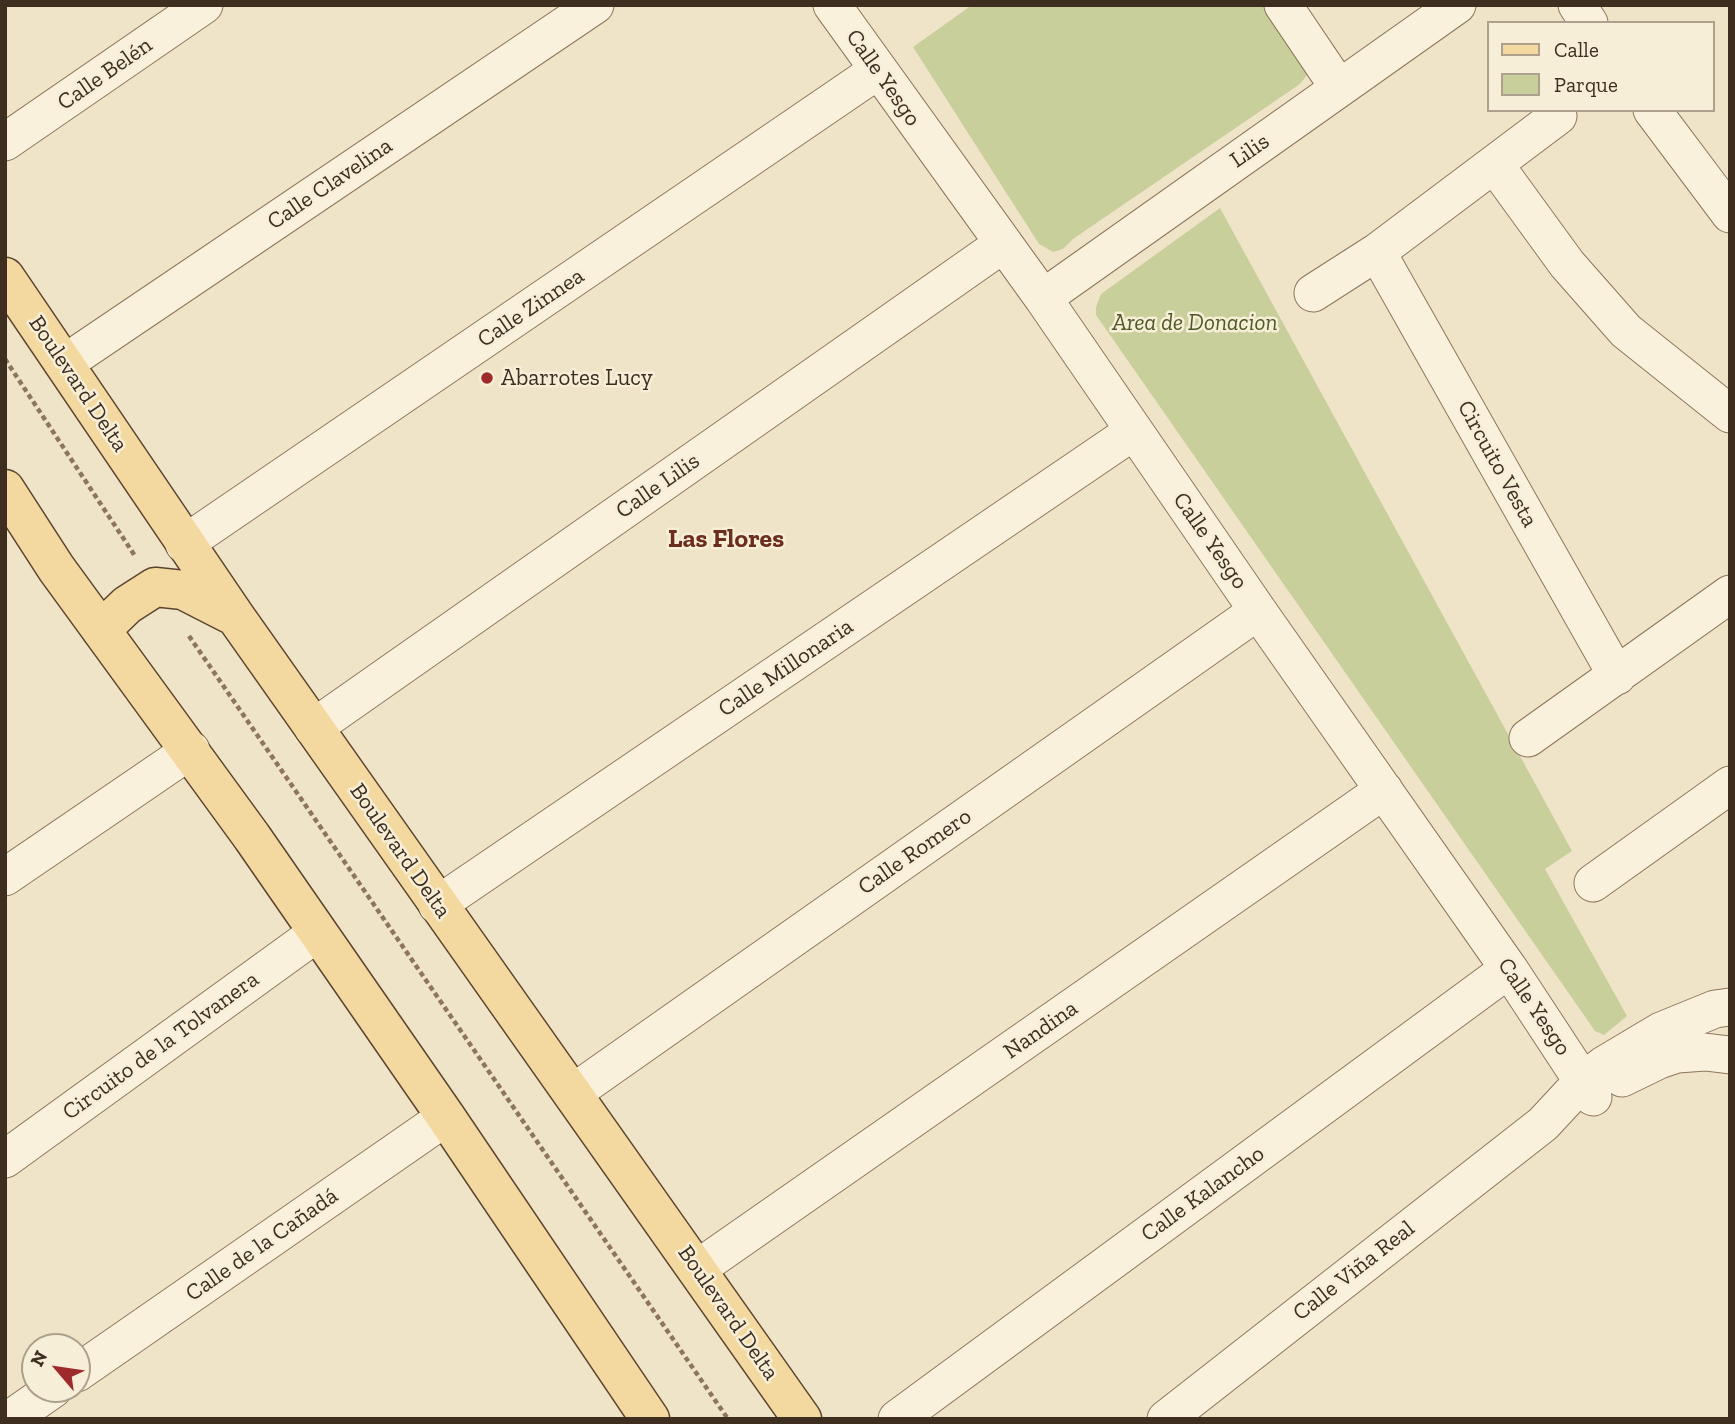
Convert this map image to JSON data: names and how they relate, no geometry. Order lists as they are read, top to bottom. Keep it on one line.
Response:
{"streets":{"main road":["Boulevard Delta"],"street":["Calle Belén","Calle Yesgo","Lilis","Calle Clavelina","Calle Zinnea","Circuito Vesta","Calle Lilis","Calle Millonaria","Calle Romero","Nandina","Circuito de la Tolvanera","Calle Kalancho","Calle de la Cañadá","Calle Viña Real"]},"crossings":[["Calle Yesgo","Lilis"],["Calle Yesgo","Calle Zinnea"],["Calle Yesgo","Calle Lilis"],["Calle Yesgo","Calle Millonaria"],["Calle Yesgo","Calle Romero"],["Calle Yesgo","Nandina"],["Calle Yesgo","Calle Kalancho"],["Calle Yesgo","Calle Viña Real"],["Calle Clavelina","Boulevard Delta"],["Calle Zinnea","Boulevard Delta"],["Boulevard Delta","Calle Lilis"],["Boulevard Delta","Calle Millonaria"],["Boulevard Delta","Calle Romero"],["Boulevard Delta","Nandina"]],"districts":["Las Flores"],"parks":["Area de Donacion"],"places":["Abarrotes Lucy"],"legend":["Calle","Parque"],"north":"top left"}
